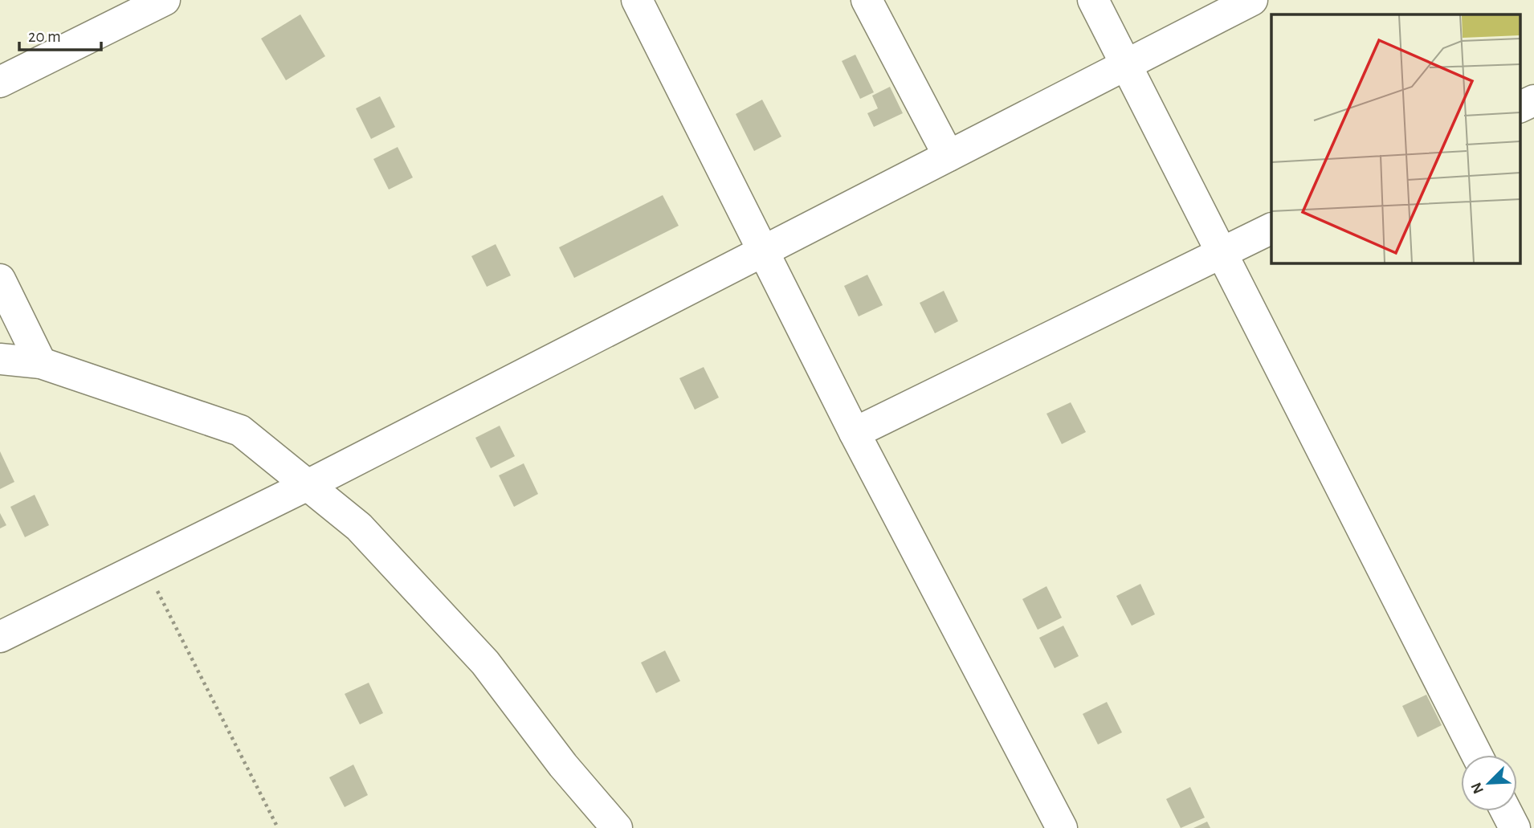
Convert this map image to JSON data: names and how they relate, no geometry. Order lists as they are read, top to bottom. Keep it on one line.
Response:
{"scale_bar":"20 m","north":"bottom left"}
